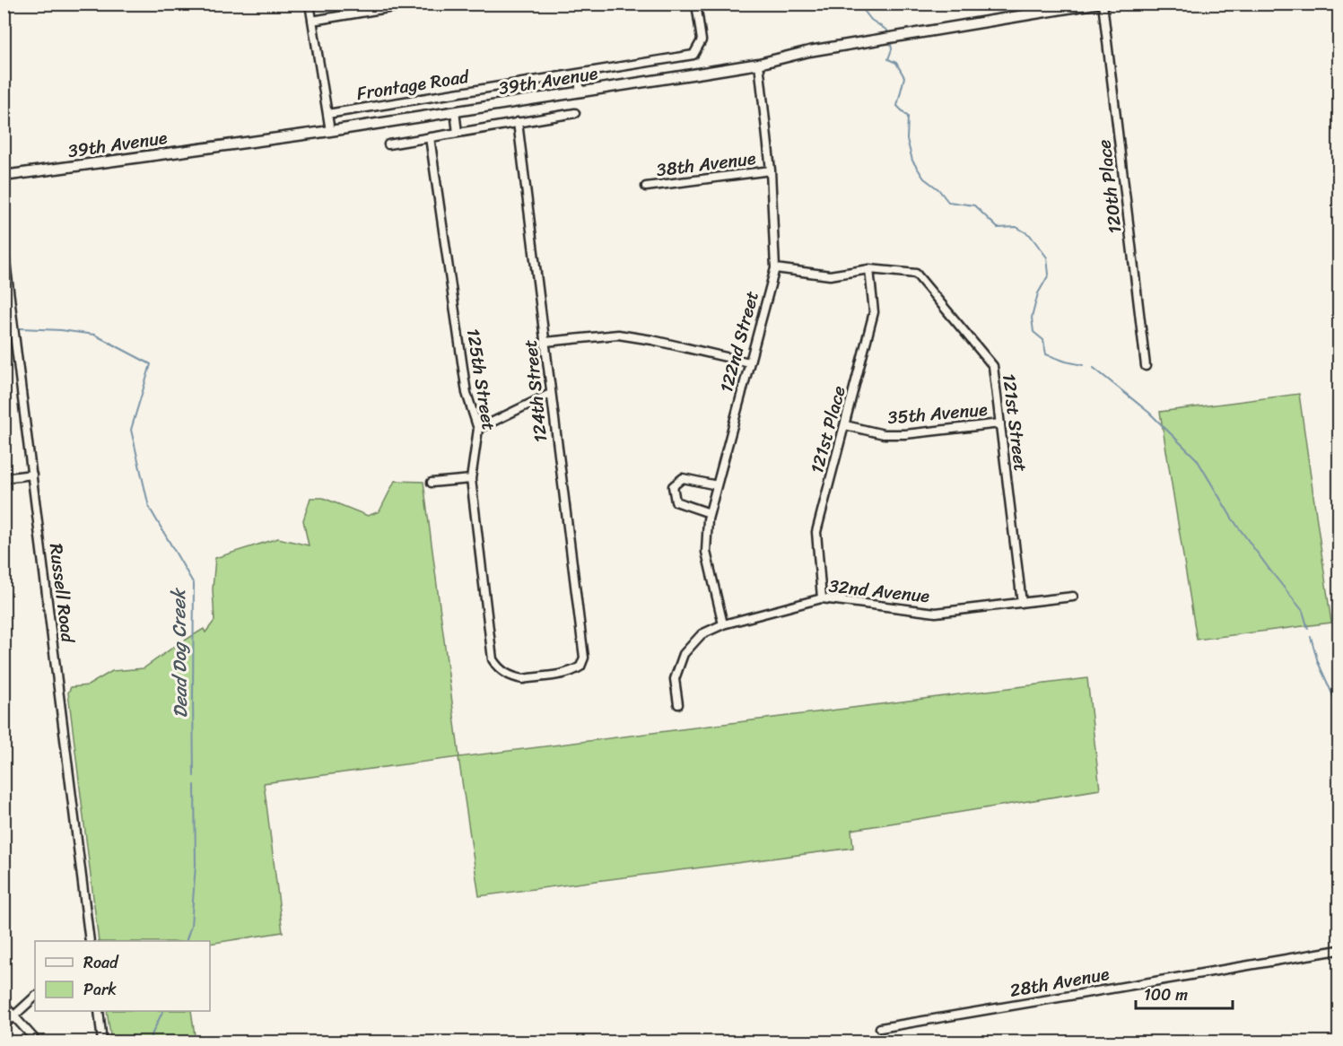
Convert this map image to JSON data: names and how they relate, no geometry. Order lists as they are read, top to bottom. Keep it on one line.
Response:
{"streets":{"main road":["39th Avenue"],"street":["Frontage Road","38th Avenue","120th Place","122nd Street","125th Street","124th Street","35th Avenue","121st Street","121st Place","32nd Avenue","Russell Road","28th Avenue"]},"crossings":[["39th Avenue","122nd Street"],["39th Avenue","125th Street"],["39th Avenue","124th Street"],["38th Avenue","122nd Street"],["122nd Street","32nd Avenue"],["125th Street","124th Street"],["35th Avenue","121st Street"],["35th Avenue","121st Place"],["121st Street","121st Place"],["121st Street","32nd Avenue"],["121st Place","32nd Avenue"]],"water":["Dead Dog Creek"],"legend":["Road","Park"],"scale_bar":"100 m"}
